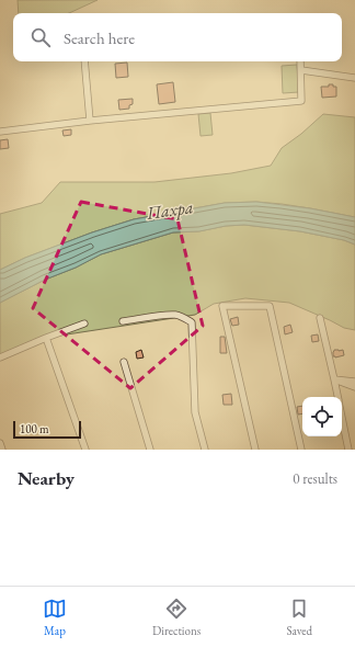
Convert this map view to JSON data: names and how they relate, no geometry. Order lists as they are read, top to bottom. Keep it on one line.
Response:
{"water":["Пахра"],"scale_bar":"100 m","page":{"search":"Search here","scale":"100 m","heading":["Nearby","0 results"],"nav":["Map","Directions","Saved"]}}
